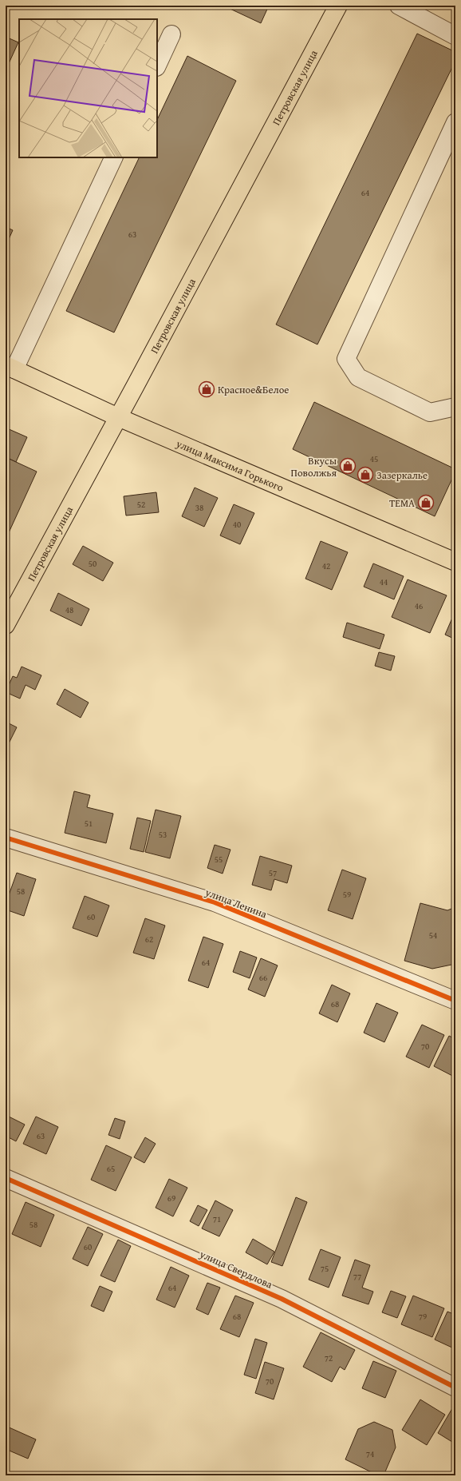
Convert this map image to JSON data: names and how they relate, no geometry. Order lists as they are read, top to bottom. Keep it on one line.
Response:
{"streets":{"main road":["Петровская улица","улица Максима Горького"],"street":["улица Ленина","улица Свердлова"]},"crossings":[["Петровская улица","улица Максима Горького"]],"places":{"shop":["Красное&Белое","Вкусы Поволжья","Зазеркалье","ТЕМА"]},"house_numbers":["64","63","45","52","38","40","50","42","44","46","48","51","53","55","57","58","59","60","54","62","64","66","68","70","63","65","69","71","58","60","75","77","64","68","79","72","70","74"]}
